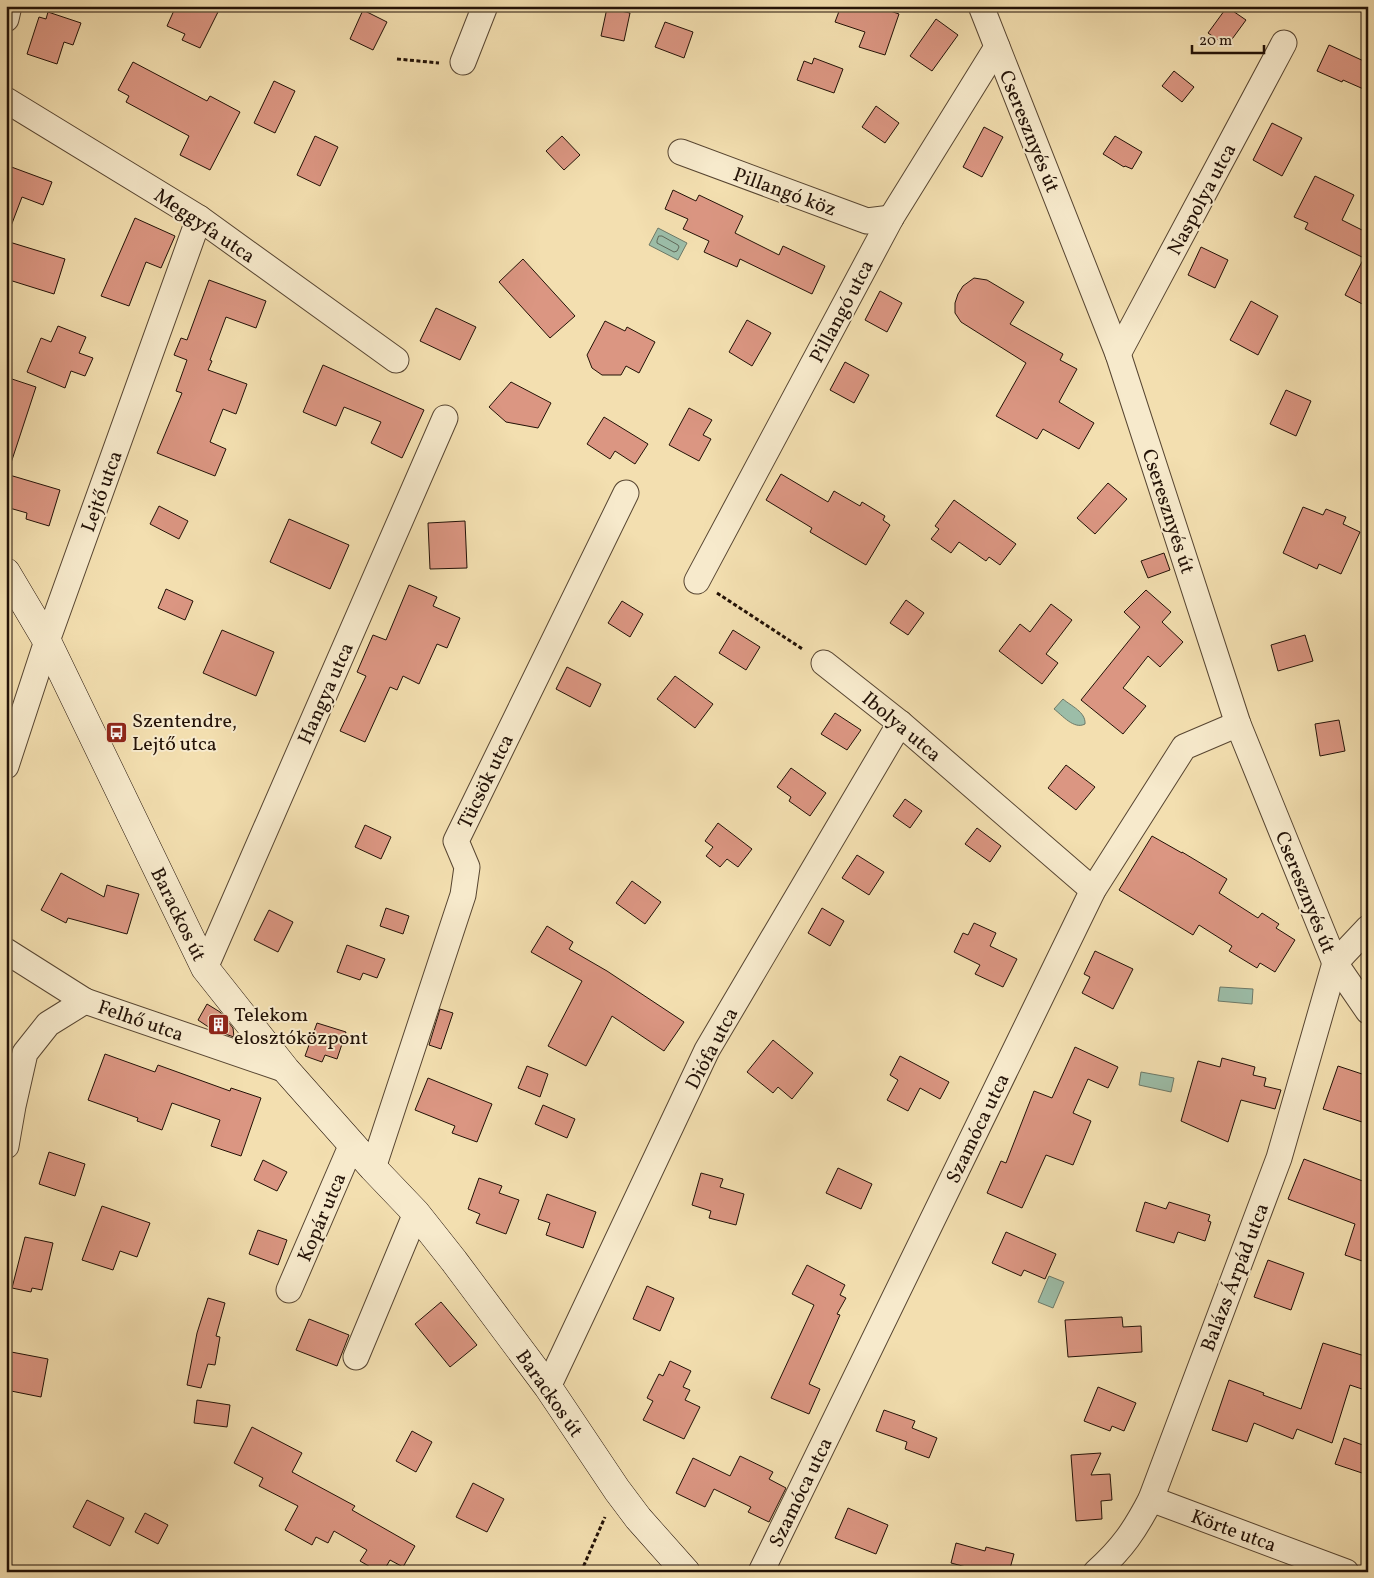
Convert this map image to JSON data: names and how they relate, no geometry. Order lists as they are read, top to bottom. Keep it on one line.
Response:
{"streets":{"street":["Cseresznyés út","Pillangó köz","Naspolya utca","Meggyfa utca","Pillangó utca","Lejtő utca","Hangya utca","Ibolya utca","Tücsök utca","Barackos út","Felhő utca","Diófa utca","Szamóca utca","Kopár utca","Balázs Árpád utca","Körte utca"]},"crossings":[["Cseresznyés út","Naspolya utca"],["Cseresznyés út","Pillangó utca"],["Cseresznyés út","Szamóca utca"],["Cseresznyés út","Balázs Árpád utca"],["Pillangó köz","Pillangó utca"],["Meggyfa utca","Lejtő utca"],["Lejtő utca","Barackos út"],["Hangya utca","Barackos út"],["Ibolya utca","Diófa utca"],["Ibolya utca","Szamóca utca"],["Tücsök utca","Barackos út"],["Barackos út","Felhő utca"],["Barackos út","Diófa utca"],["Barackos út","Kopár utca"],["Balázs Árpád utca","Körte utca"]],"places":{"bus stop":["Szentendre, Lejtő utca"],"building":["Telekom elosztóközpont"]},"scale_bar":"20 m"}
